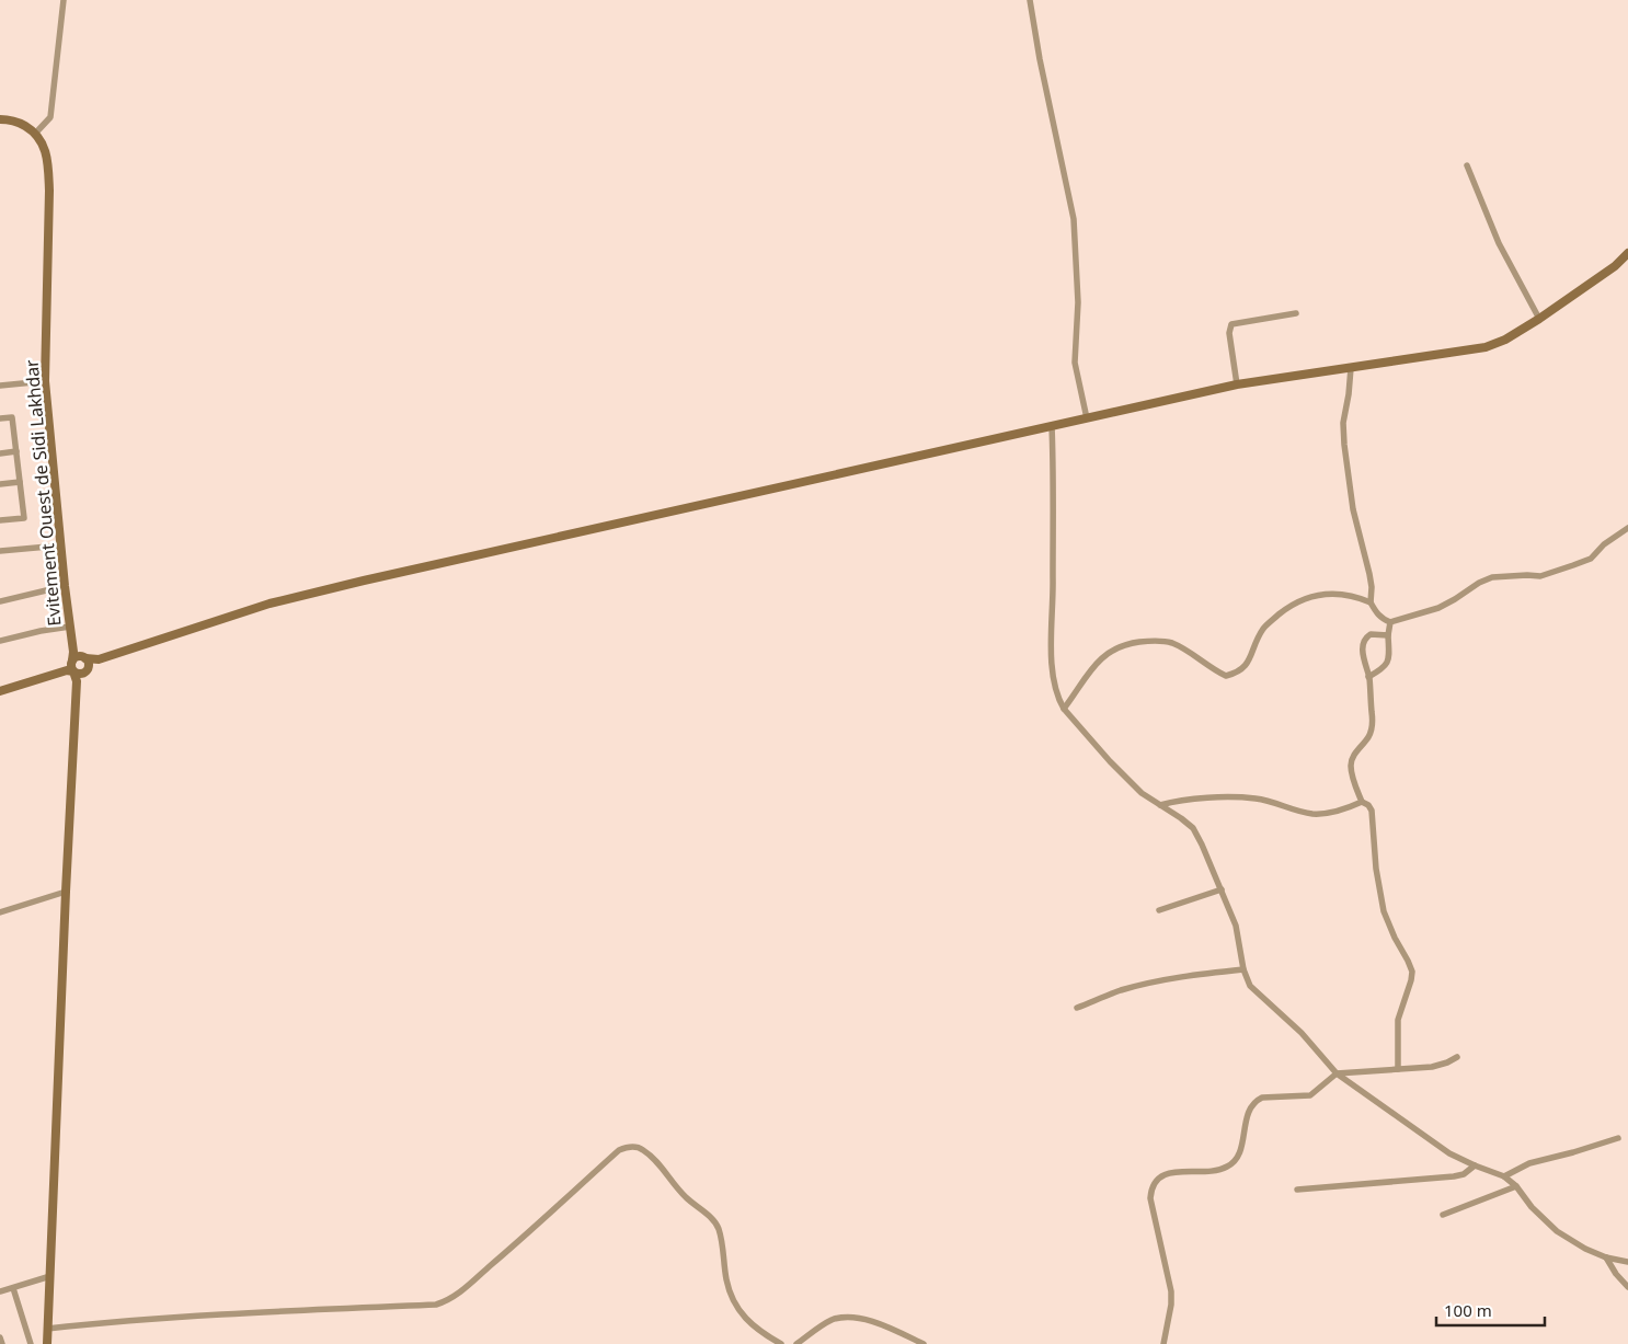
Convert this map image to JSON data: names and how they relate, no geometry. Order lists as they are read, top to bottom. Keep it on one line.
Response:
{"streets":{"main road":["Evitement Ouest de Sidi Lakhdar"]},"scale_bar":"100 m"}
